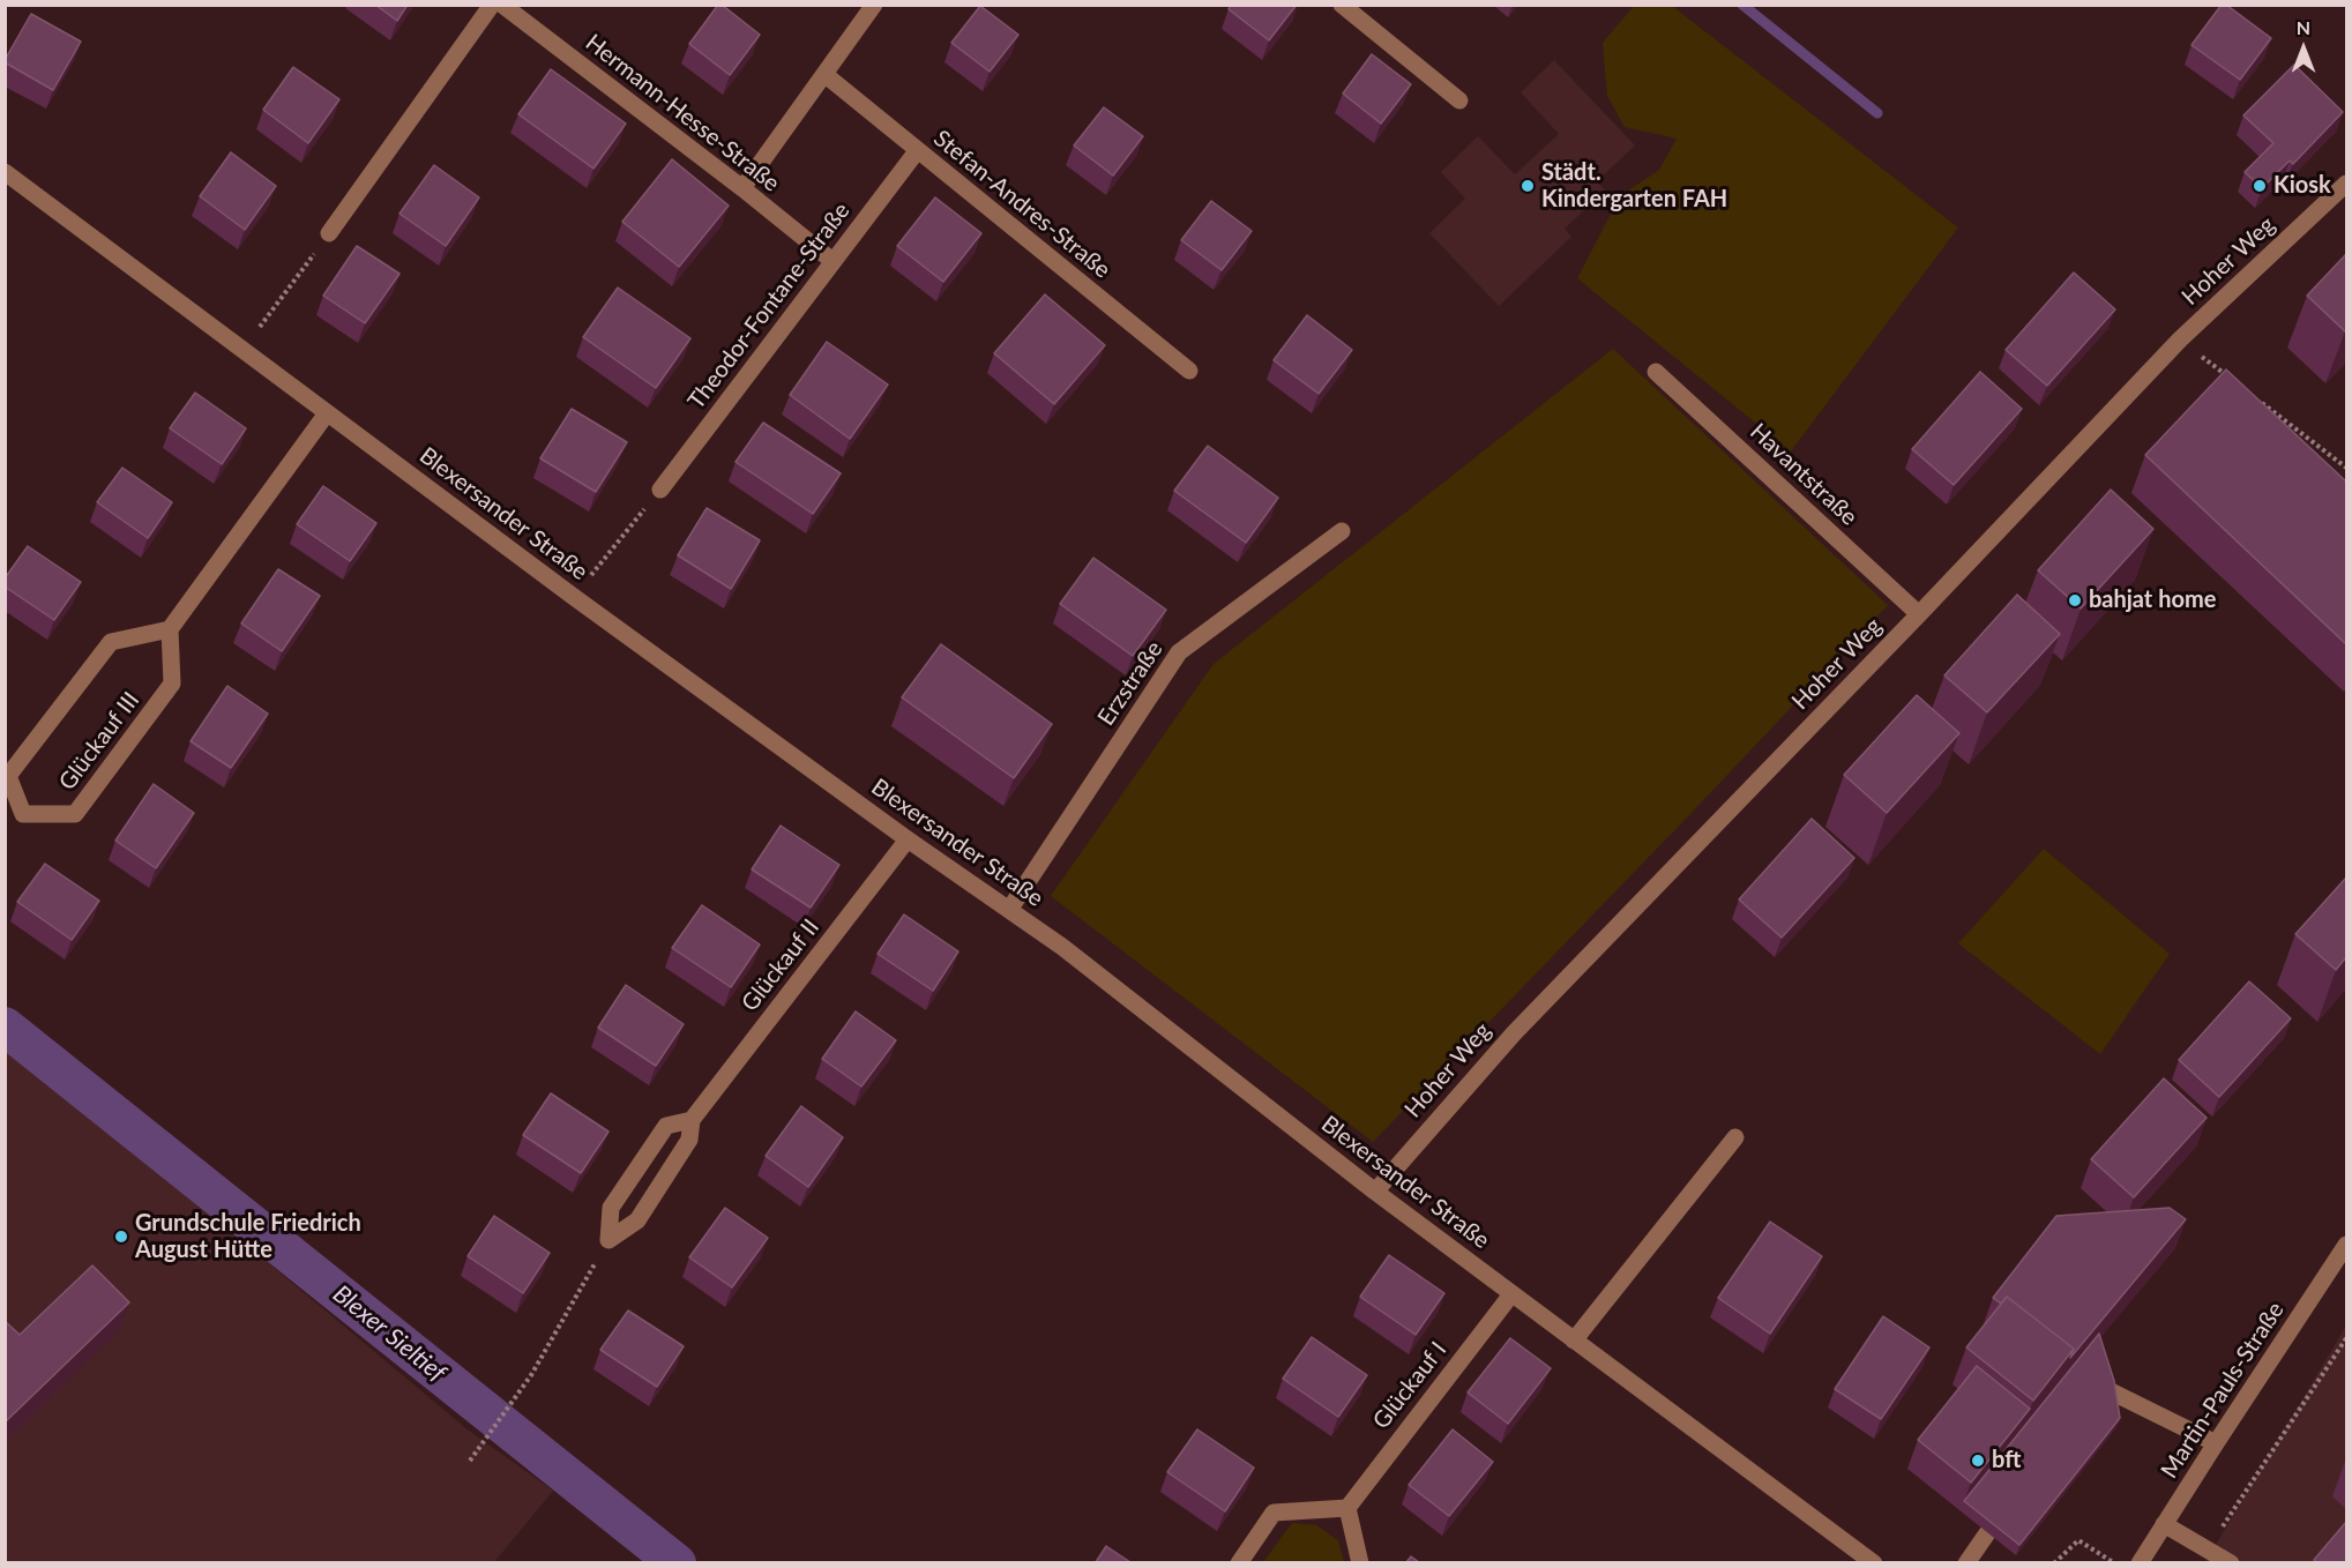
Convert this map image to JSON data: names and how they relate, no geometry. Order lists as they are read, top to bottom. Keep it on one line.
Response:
{"streets":{"street":["Hermann-Hesse-Straße","Stefan-Andres-Straße","Hoher Weg","Theodor-Fontane-Straße","Havantstraße","Blexersander Straße","Erzstraße","Glückauf III","Glückauf II","Glückauf I","Martin-Pauls-Straße"]},"crossings":[["Hermann-Hesse-Straße","Theodor-Fontane-Straße"],["Stefan-Andres-Straße","Theodor-Fontane-Straße"],["Hoher Weg","Havantstraße"],["Hoher Weg","Blexersander Straße"],["Blexersander Straße","Erzstraße"],["Blexersander Straße","Glückauf II"],["Blexersander Straße","Glückauf I"]],"water":["Blexer Sieltief"],"places":["Städt. Kindergarten FAH","Kiosk","bahjat home","Grundschule Friedrich August Hütte","bft"],"north":"top"}
